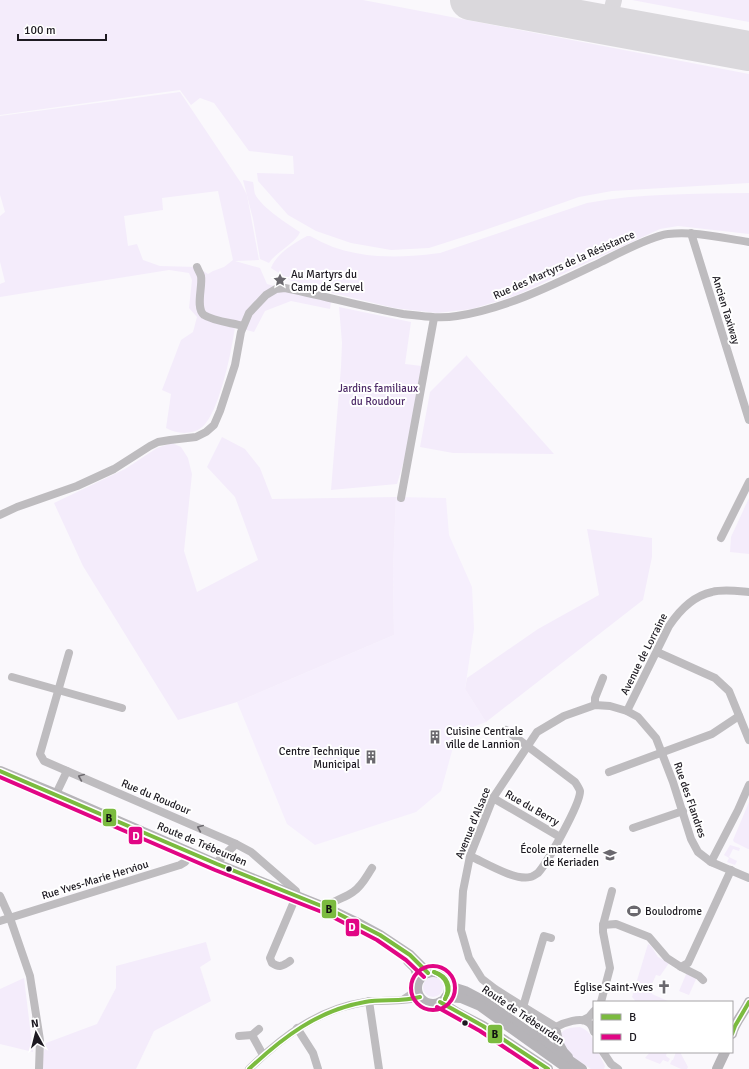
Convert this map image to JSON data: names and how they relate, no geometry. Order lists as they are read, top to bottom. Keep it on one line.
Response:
{"streets":{"main road":["Route de Trébeurden"],"street":["Rue des Martyrs de la Résistance","Ancien Taxiway","Avenue de Lorraine","Rue du Roudour","Rue des Flandres","Rue du Berry","Avenue d'Alsace","Rue Yves-Marie Herviou"]},"crossings":[["Rue des Martyrs de la Résistance","Ancien Taxiway"],["Avenue de Lorraine","Rue des Flandres"],["Avenue de Lorraine","Avenue d'Alsace"],["Rue du Roudour","Route de Trébeurden"],["Rue des Flandres","Avenue d'Alsace"],["Rue du Berry","Avenue d'Alsace"],["Route de Trébeurden","Rue Yves-Marie Herviou"]],"one_way":["Rue du Roudour"],"parks":["Jardins familiaux du Roudour"],"places":{"place":["Au Martyrs du Camp de Servel"],"building":["Cuisine Centrale ville de Lannion","Centre Technique Municipal"],"school or university":["École maternelle de Keriaden"],"sports":["Boulodrome"],"church":["Église Saint-Yves"]},"lines":["transit line B","transit line D"],"legend":["B","D"],"scale_bar":"100 m","north":"top"}
